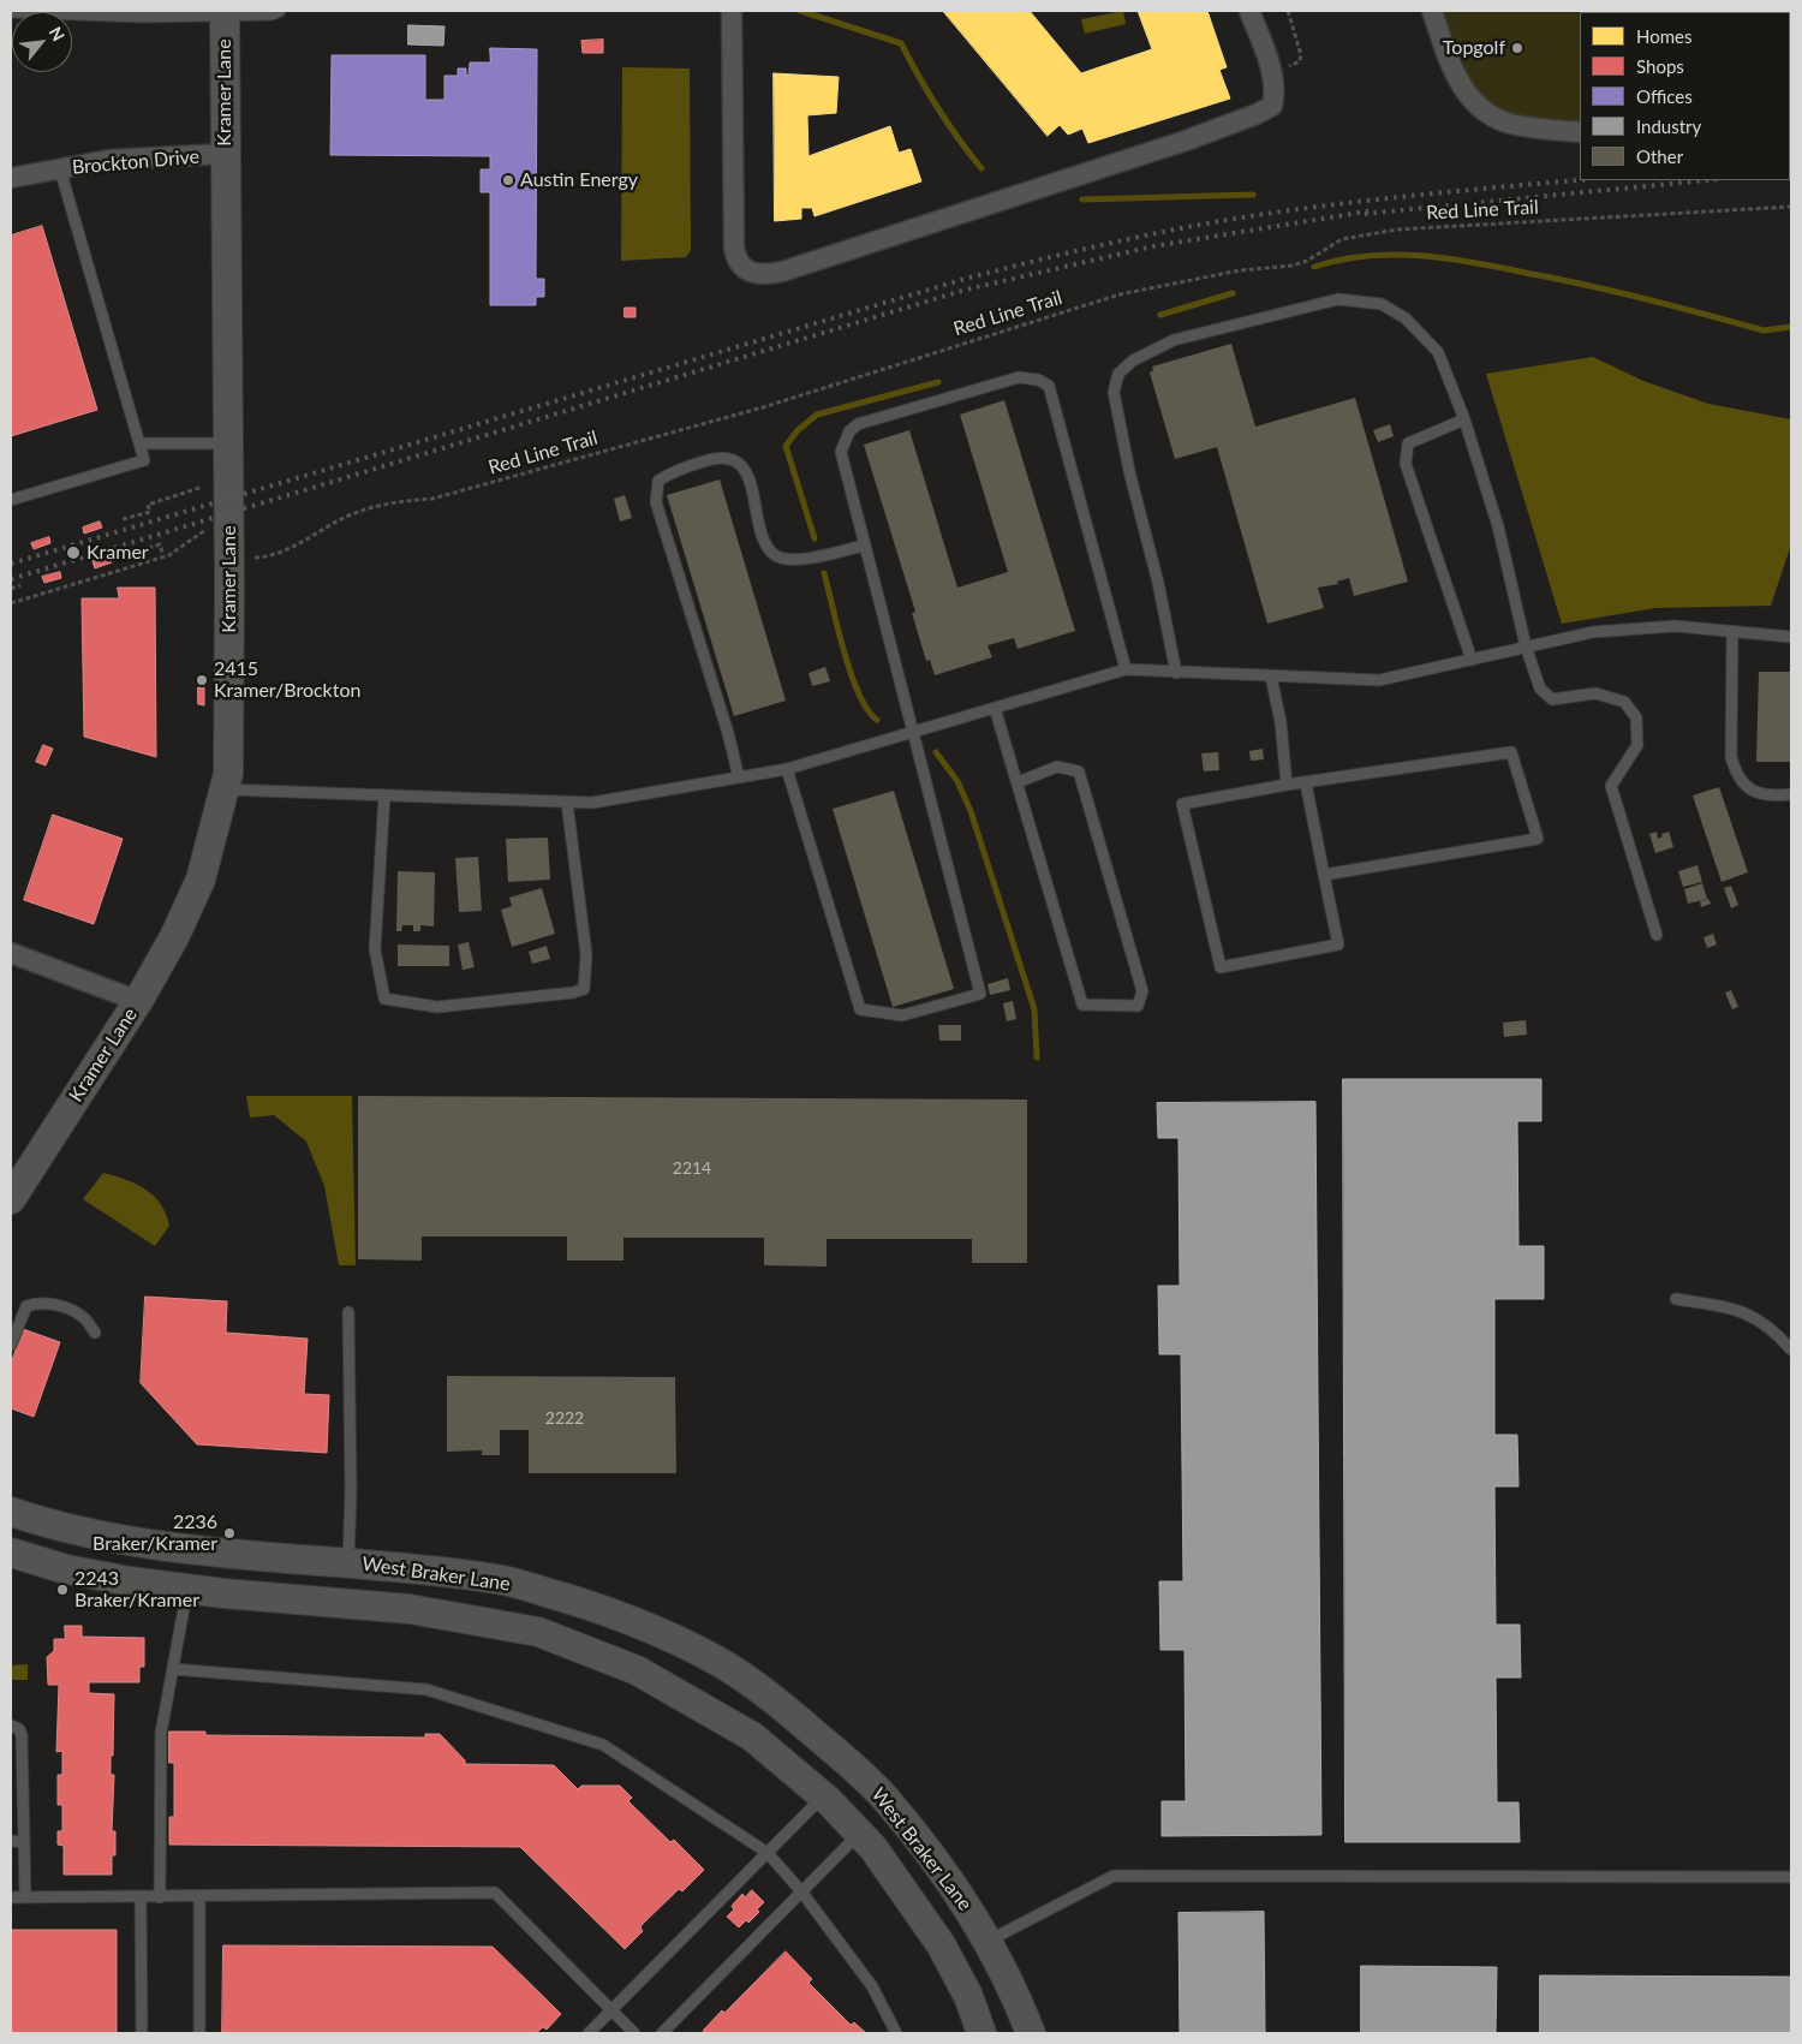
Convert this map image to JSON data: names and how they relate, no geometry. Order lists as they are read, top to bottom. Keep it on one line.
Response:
{"streets":{"main road":["Kramer Lane","West Braker Lane"],"street":["Brockton Drive"],"path":["Red Line Trail"]},"crossings":[["Kramer Lane","Brockton Drive"]],"places":["Topgolf","Austin Energy","Kramer","2415 Kramer/Brockton","2236 Braker/Kramer","2243 Braker/Kramer"],"house_numbers":["2214","2222"],"legend":["Homes","Shops","Offices","Industry","Other"],"north":"top right"}
